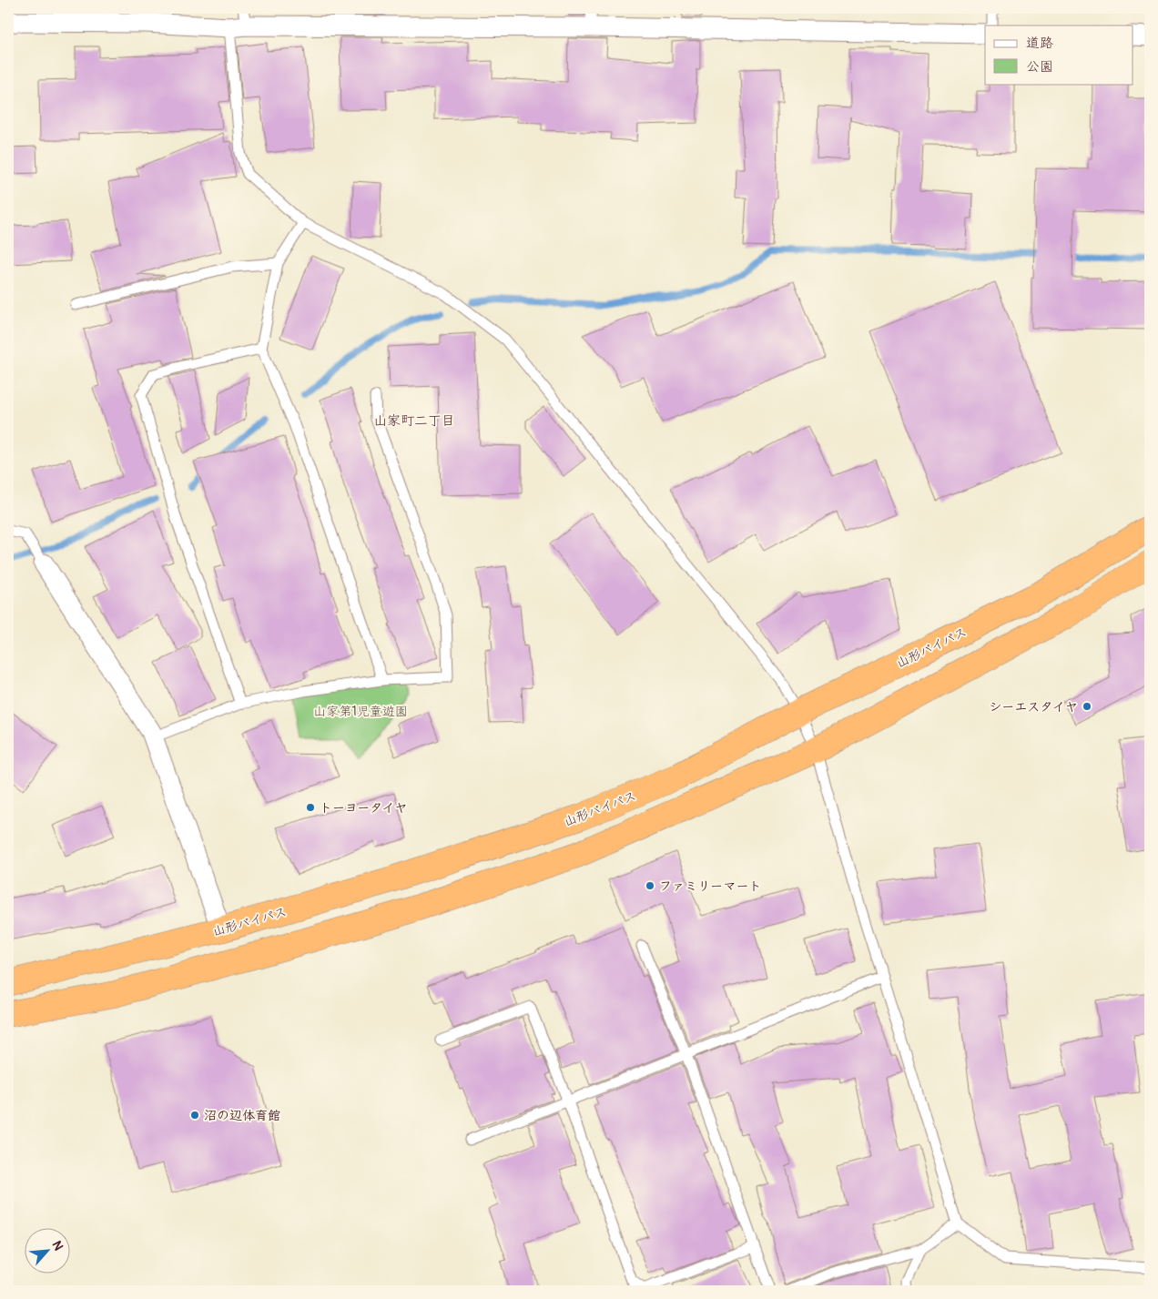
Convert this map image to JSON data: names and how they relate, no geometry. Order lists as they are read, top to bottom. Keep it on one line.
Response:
{"streets":{"highway":["山形バイパス"]},"districts":["山家町二丁目"],"parks":["山家第1児童遊園"],"places":["シーエスタイヤ","トーヨータイヤ","ファミリーマート","沼の辺体育館"],"legend":["道路","公園"],"north":"top right"}
